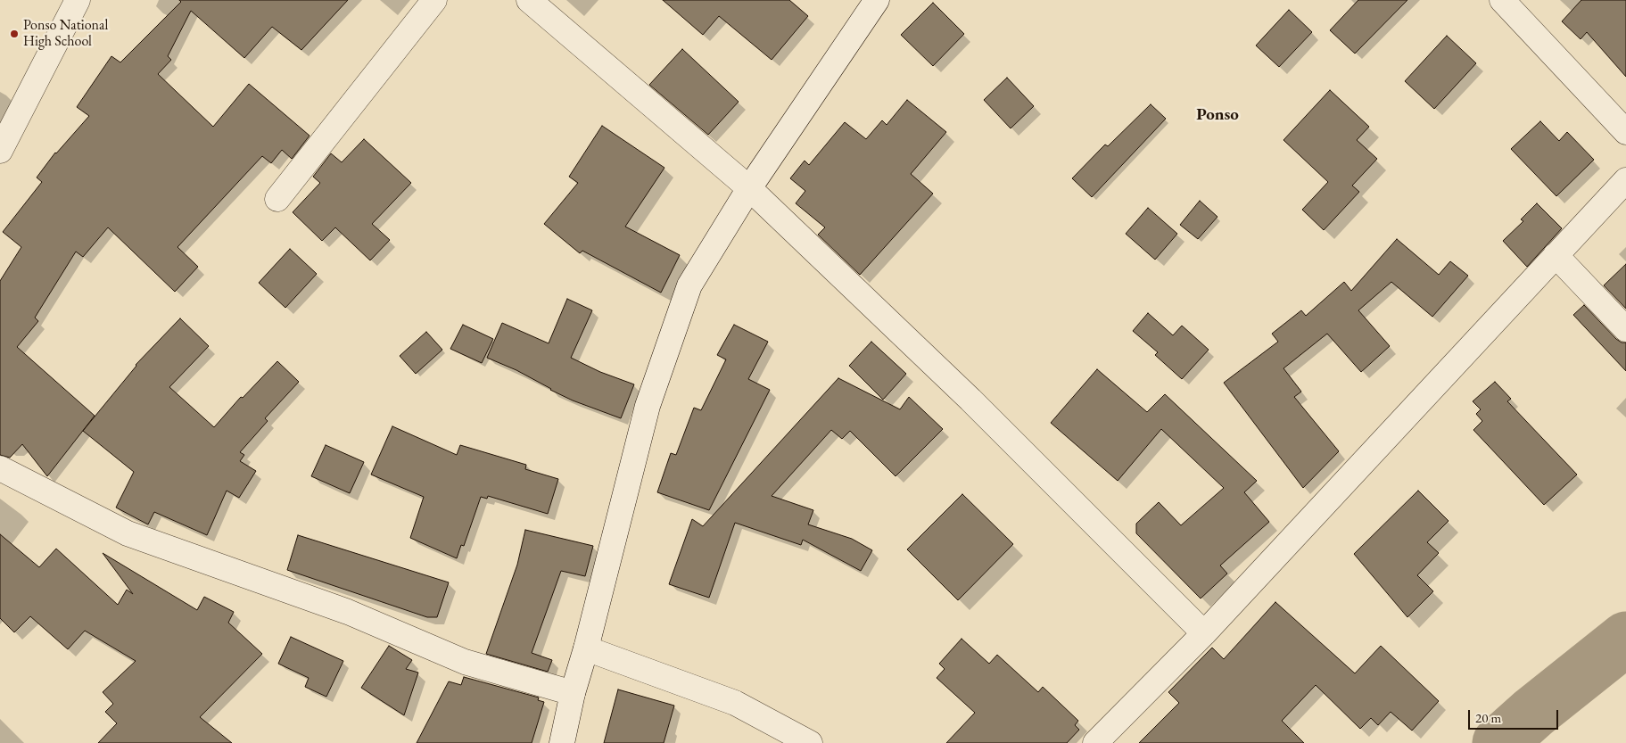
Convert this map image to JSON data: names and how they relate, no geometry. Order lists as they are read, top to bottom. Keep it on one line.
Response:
{"districts":["Ponso"],"places":["Ponso National High School"],"scale_bar":"20 m"}
